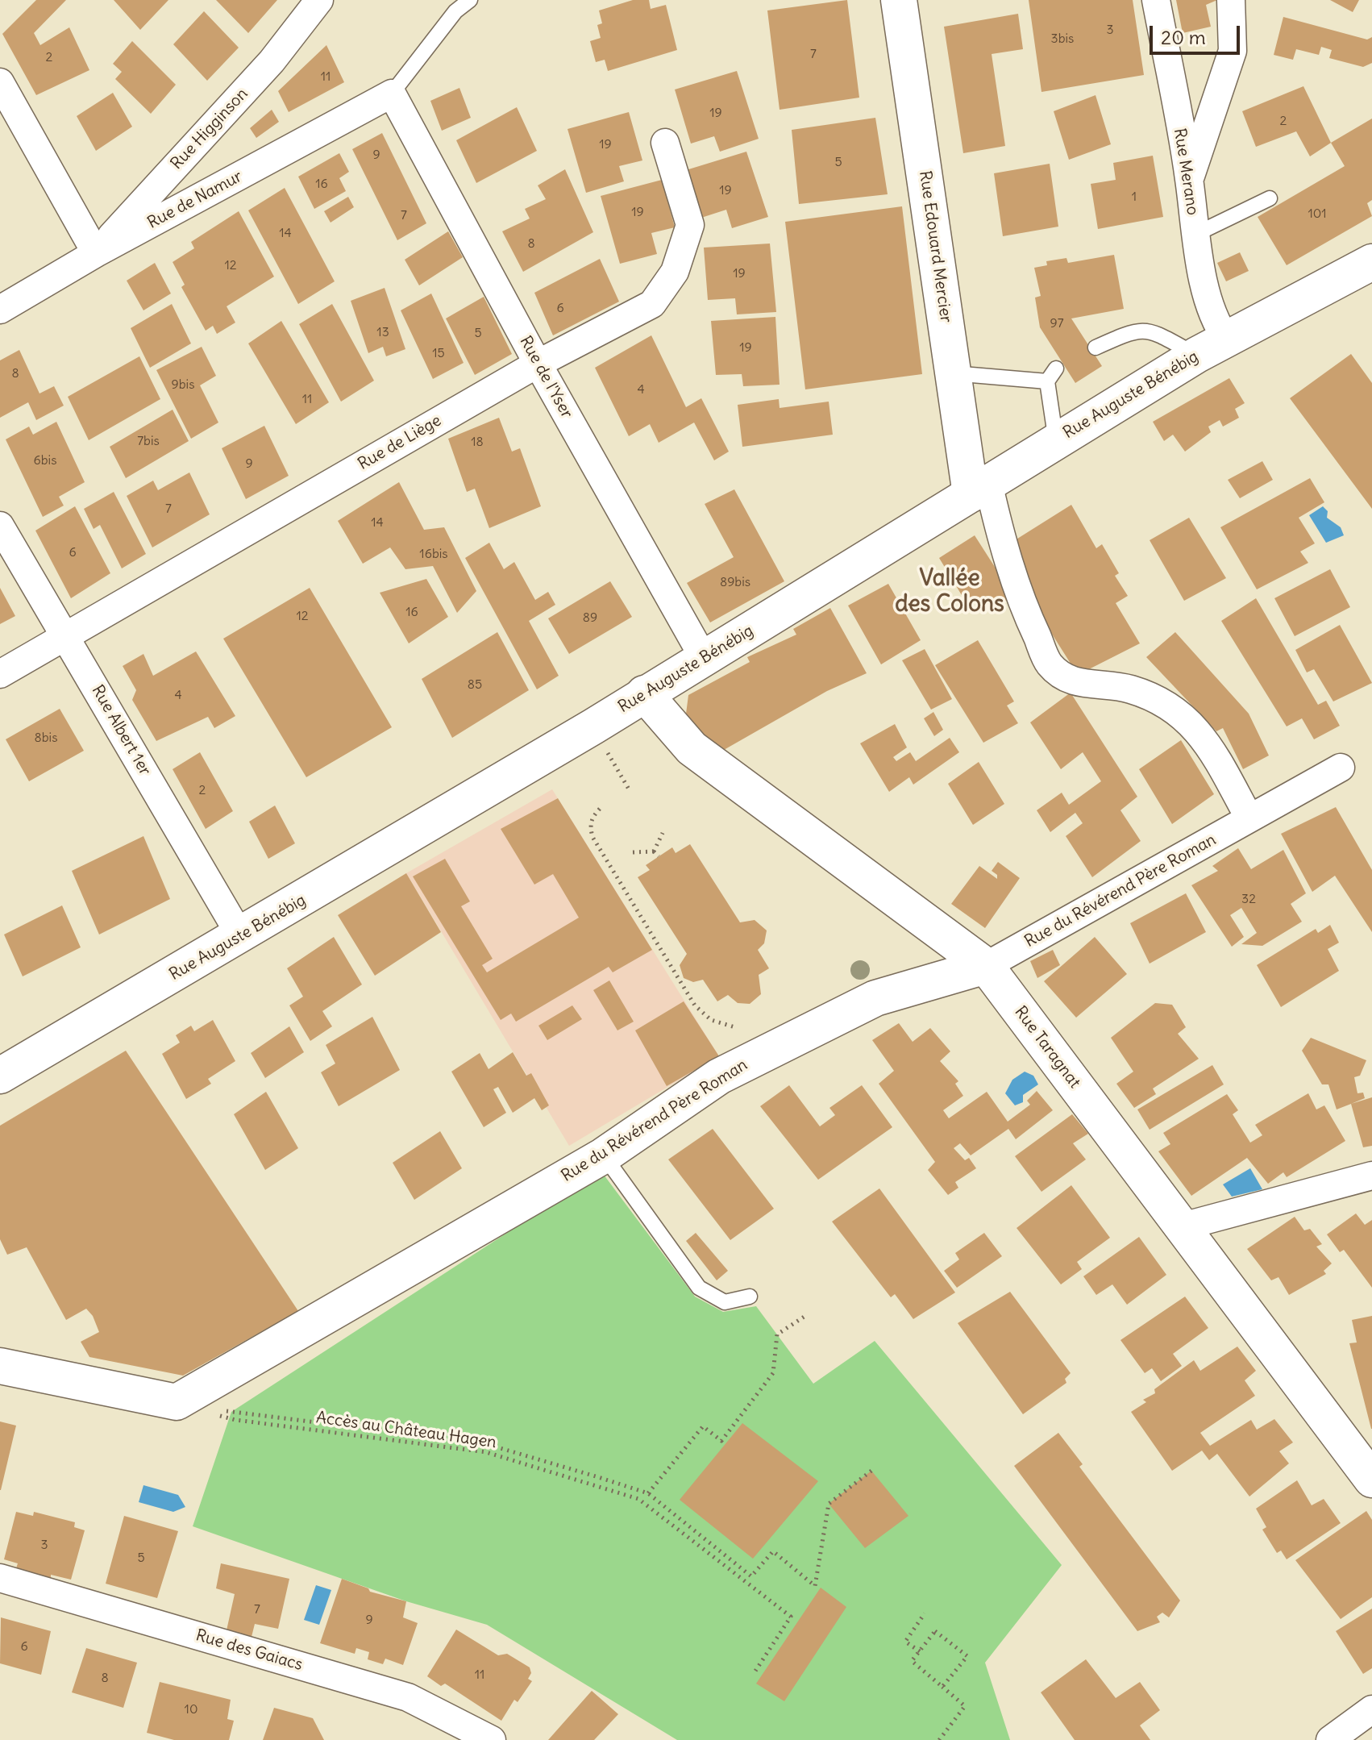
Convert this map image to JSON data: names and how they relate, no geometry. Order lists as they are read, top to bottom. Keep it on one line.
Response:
{"streets":{"street":["Rue Higginson","Rue Merano","Rue de Namur","Rue Edouard Mercier","Rue de l'Yser","Rue Auguste Bénébig","Rue de Liège","Rue Albert 1er","Rue du Révérend Père Roman","Rue Taragnat","Rue des Gaiacs"],"path":["Accès au Château Hagen"]},"crossings":[["Rue Higginson","Rue de Namur"],["Rue Merano","Rue Auguste Bénébig"],["Rue de Namur","Rue de l'Yser"],["Rue Edouard Mercier","Rue Auguste Bénébig"],["Rue de l'Yser","Rue Auguste Bénébig"],["Rue de l'Yser","Rue de Liège"],["Rue Auguste Bénébig","Rue Albert 1er"],["Rue Auguste Bénébig","Rue Taragnat"],["Rue de Liège","Rue Albert 1er"],["Rue du Révérend Père Roman","Rue Taragnat"],["Rue du Révérend Père Roman","Accès au Château Hagen"]],"districts":["Vallée des Colons"],"house_numbers":["3","3bis","7","2","11","19","2","19","9","5","16","19","1","19","101","7","14","8","12","19","6","97","13","5","19","15","8","9bis","4","11","7bis","18","6bis","9","7","14","6","16bis","89bis","16","12","89","85","4","8bis","2","32","3","5","7","9","6","11","8","10"],"scale_bar":"20 m"}
